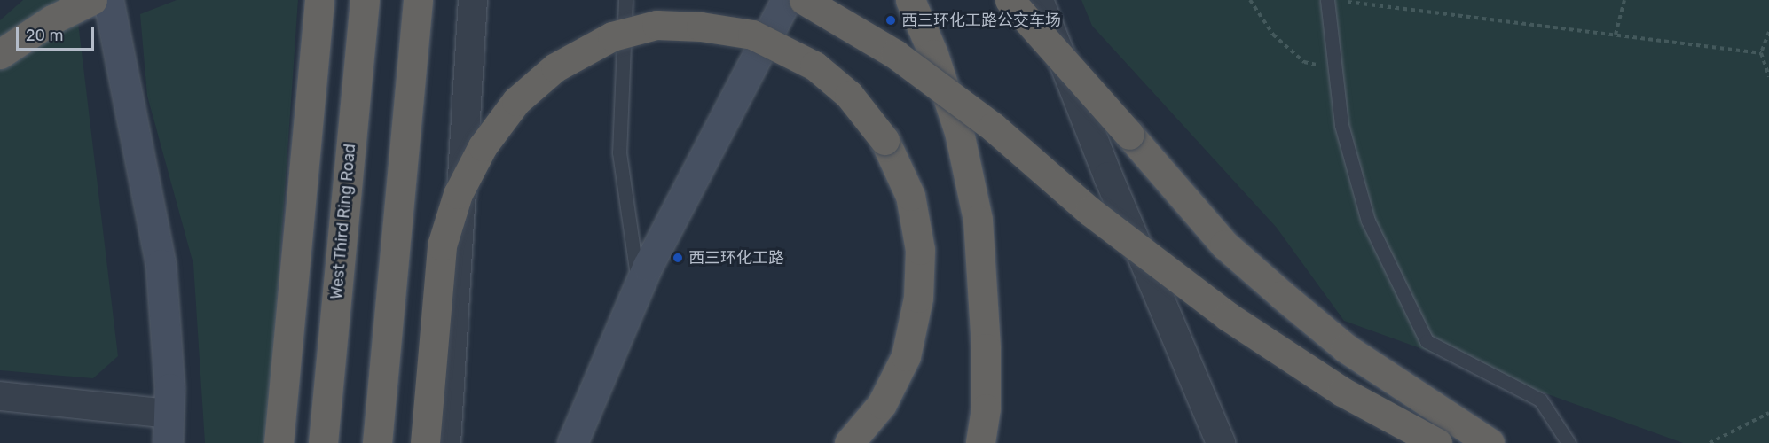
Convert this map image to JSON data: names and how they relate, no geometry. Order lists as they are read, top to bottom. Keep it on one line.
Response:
{"streets":{"highway":["West Third Ring Road"]},"places":["西三环化工路公交车场","西三环化工路"],"scale_bar":"20 m"}
